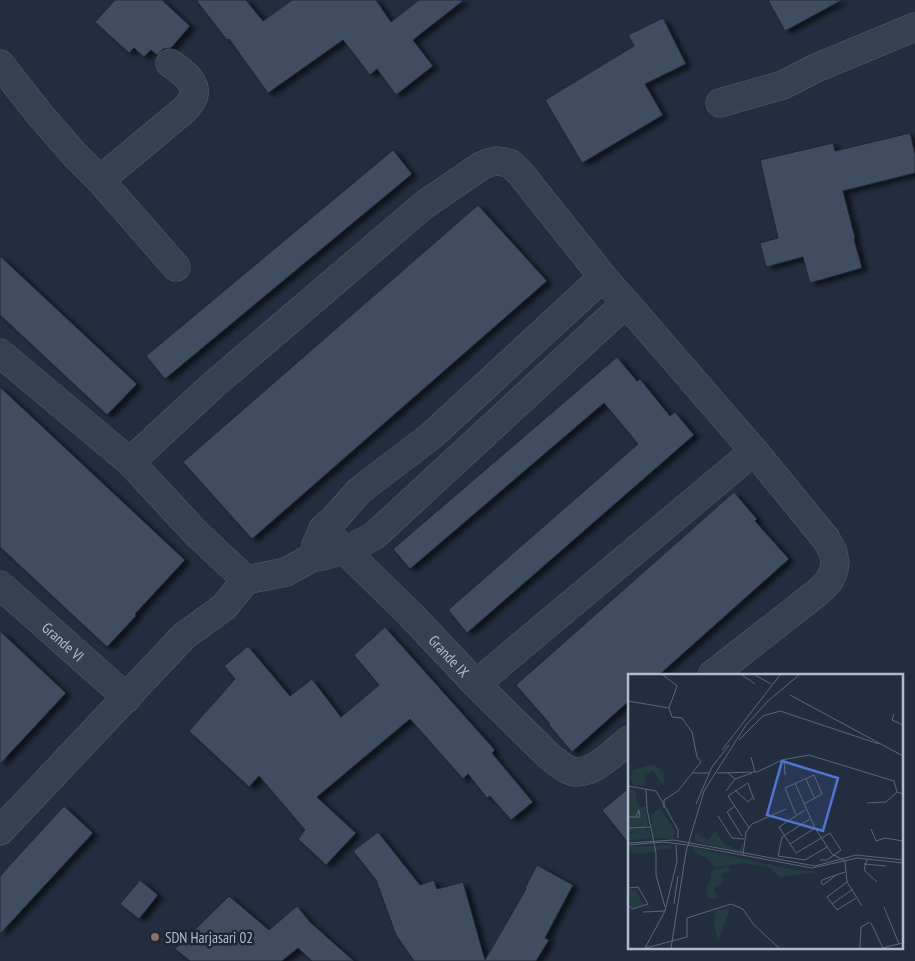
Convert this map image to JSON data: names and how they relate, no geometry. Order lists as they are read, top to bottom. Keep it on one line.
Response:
{"streets":{"street":["Grande VI","Grande IX"]},"places":["SDN Harjasari 02"]}
